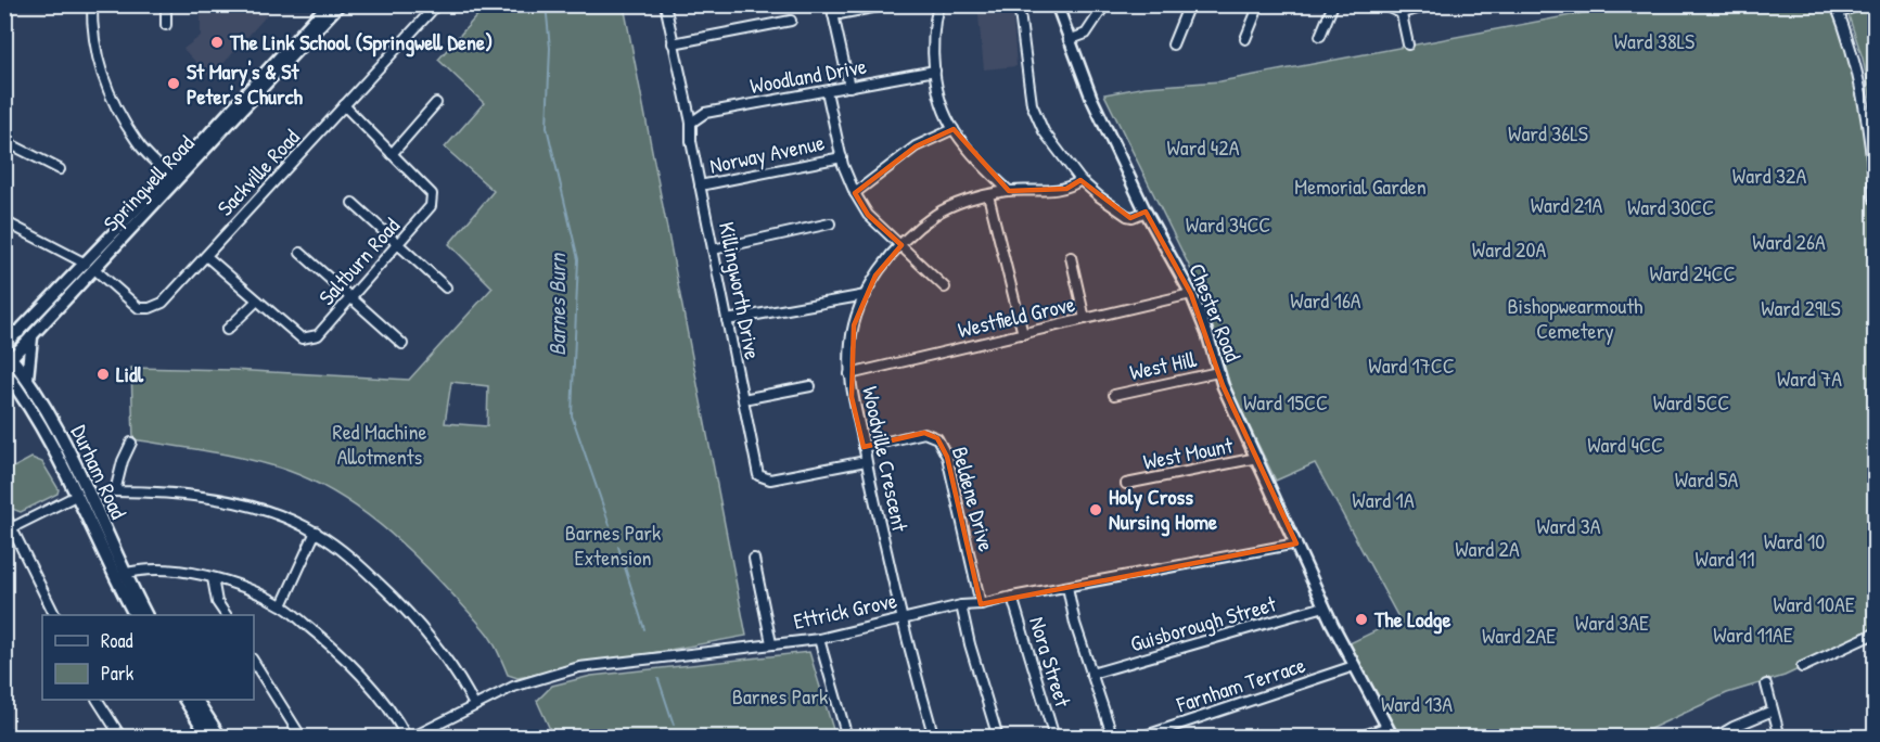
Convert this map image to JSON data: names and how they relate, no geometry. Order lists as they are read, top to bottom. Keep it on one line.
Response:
{"streets":{"highway":["Durham Road"],"main road":["Springwell Road","Chester Road"],"street":["Woodland Drive","Norway Avenue","Sackville Road","Saltburn Road","Killingworth Drive","Westfield Grove","West Hill","West Mount","Woodville Crescent","Beldene Drive","Ettrick Grove","Guisborough Street","Nora Street","Farnham Terrace"]},"crossings":[["Woodland Drive","Killingworth Drive"],["Norway Avenue","Killingworth Drive"],["Sackville Road","Springwell Road"],["Sackville Road","Saltburn Road"],["Springwell Road","Durham Road"],["Killingworth Drive","Woodville Crescent"],["Chester Road","Westfield Grove"],["Chester Road","West Hill"],["Chester Road","West Mount"],["Chester Road","Ettrick Grove"],["Chester Road","Guisborough Street"],["Chester Road","Farnham Terrace"],["Westfield Grove","Woodville Crescent"],["Woodville Crescent","Beldene Drive"],["Woodville Crescent","Ettrick Grove"],["Beldene Drive","Ettrick Grove"],["Ettrick Grove","Nora Street"]],"water":["Barnes Burn"],"parks":["Ward 38LS","Ward 36LS","Ward 42A","Ward 32A","Memorial Garden","Ward 21A","Ward 30CC","Ward 34CC","Ward 26A","Ward 20A","Ward 24CC","Ward 16A","Bishopwearmouth Cemetery","Ward 29LS","Ward 17CC","Ward 7A","Ward 15CC","Ward 5CC","Red Machine Allotments","Ward 4CC","Ward 5A","Ward 1A","Ward 3A","Barnes Park Extension","Ward 10","Ward 2A","Ward 11","Ward 10AE","Ward 3AE","Ward 11AE","Ward 2AE","Barnes Park","Ward 13A"],"places":["The Link School (Springwell Dene)","St Mary's & St Peter's Church","Lidl","Holy Cross Nursing Home","The Lodge"],"legend":["Road","Park"]}
